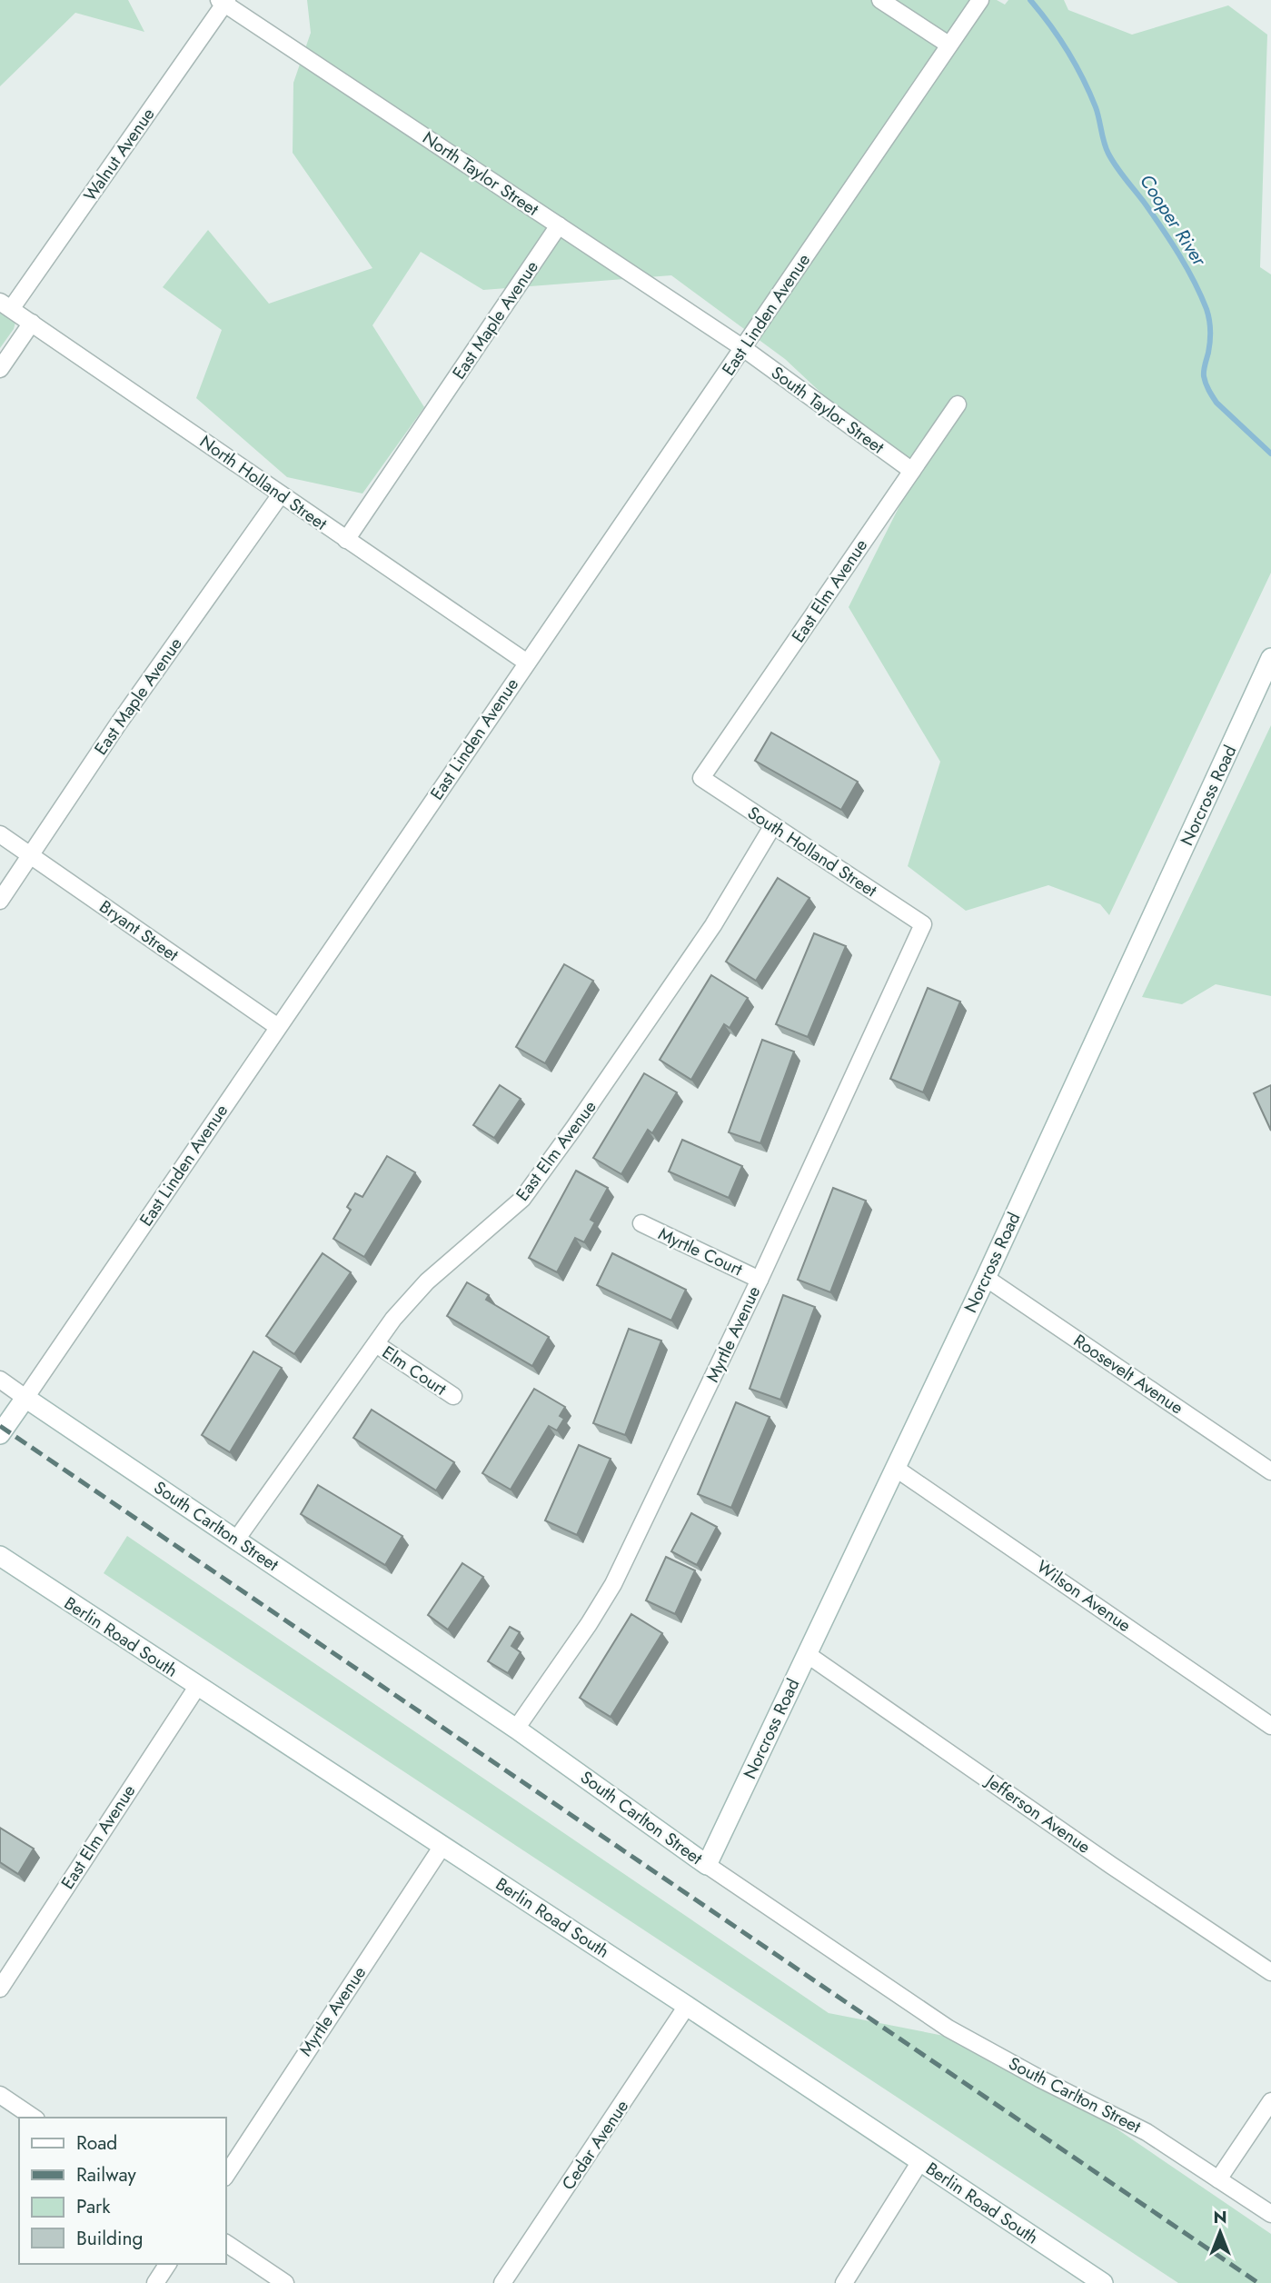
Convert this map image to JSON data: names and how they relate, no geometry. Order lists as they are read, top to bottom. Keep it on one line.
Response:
{"streets":{"street":["Walnut Avenue","North Taylor Street","East Linden Avenue","East Maple Avenue","South Taylor Street","North Holland Street","East Elm Avenue","Norcross Road","South Holland Street","Bryant Street","Myrtle Court","Myrtle Avenue","Elm Court","Roosevelt Avenue","South Carlton Street","Wilson Avenue","Berlin Road South","Jefferson Avenue","Cedar Avenue"]},"crossings":[["Walnut Avenue","North Taylor Street"],["Walnut Avenue","North Holland Street"],["North Taylor Street","East Linden Avenue"],["North Taylor Street","East Maple Avenue"],["North Taylor Street","South Taylor Street"],["East Linden Avenue","South Taylor Street"],["East Linden Avenue","North Holland Street"],["East Linden Avenue","Bryant Street"],["East Linden Avenue","South Carlton Street"],["East Maple Avenue","North Holland Street"],["East Maple Avenue","Bryant Street"],["South Taylor Street","East Elm Avenue"],["East Elm Avenue","South Holland Street"],["East Elm Avenue","Elm Court"],["East Elm Avenue","South Carlton Street"],["East Elm Avenue","Berlin Road South"],["Norcross Road","Roosevelt Avenue"],["Norcross Road","South Carlton Street"],["Norcross Road","Wilson Avenue"],["Norcross Road","Jefferson Avenue"],["South Holland Street","Myrtle Avenue"],["Myrtle Court","Myrtle Avenue"],["Myrtle Avenue","South Carlton Street"],["Myrtle Avenue","Berlin Road South"],["Berlin Road South","Cedar Avenue"]],"water":["Cooper River"],"legend":["Road","Railway","Park","Building"],"north":"top"}
